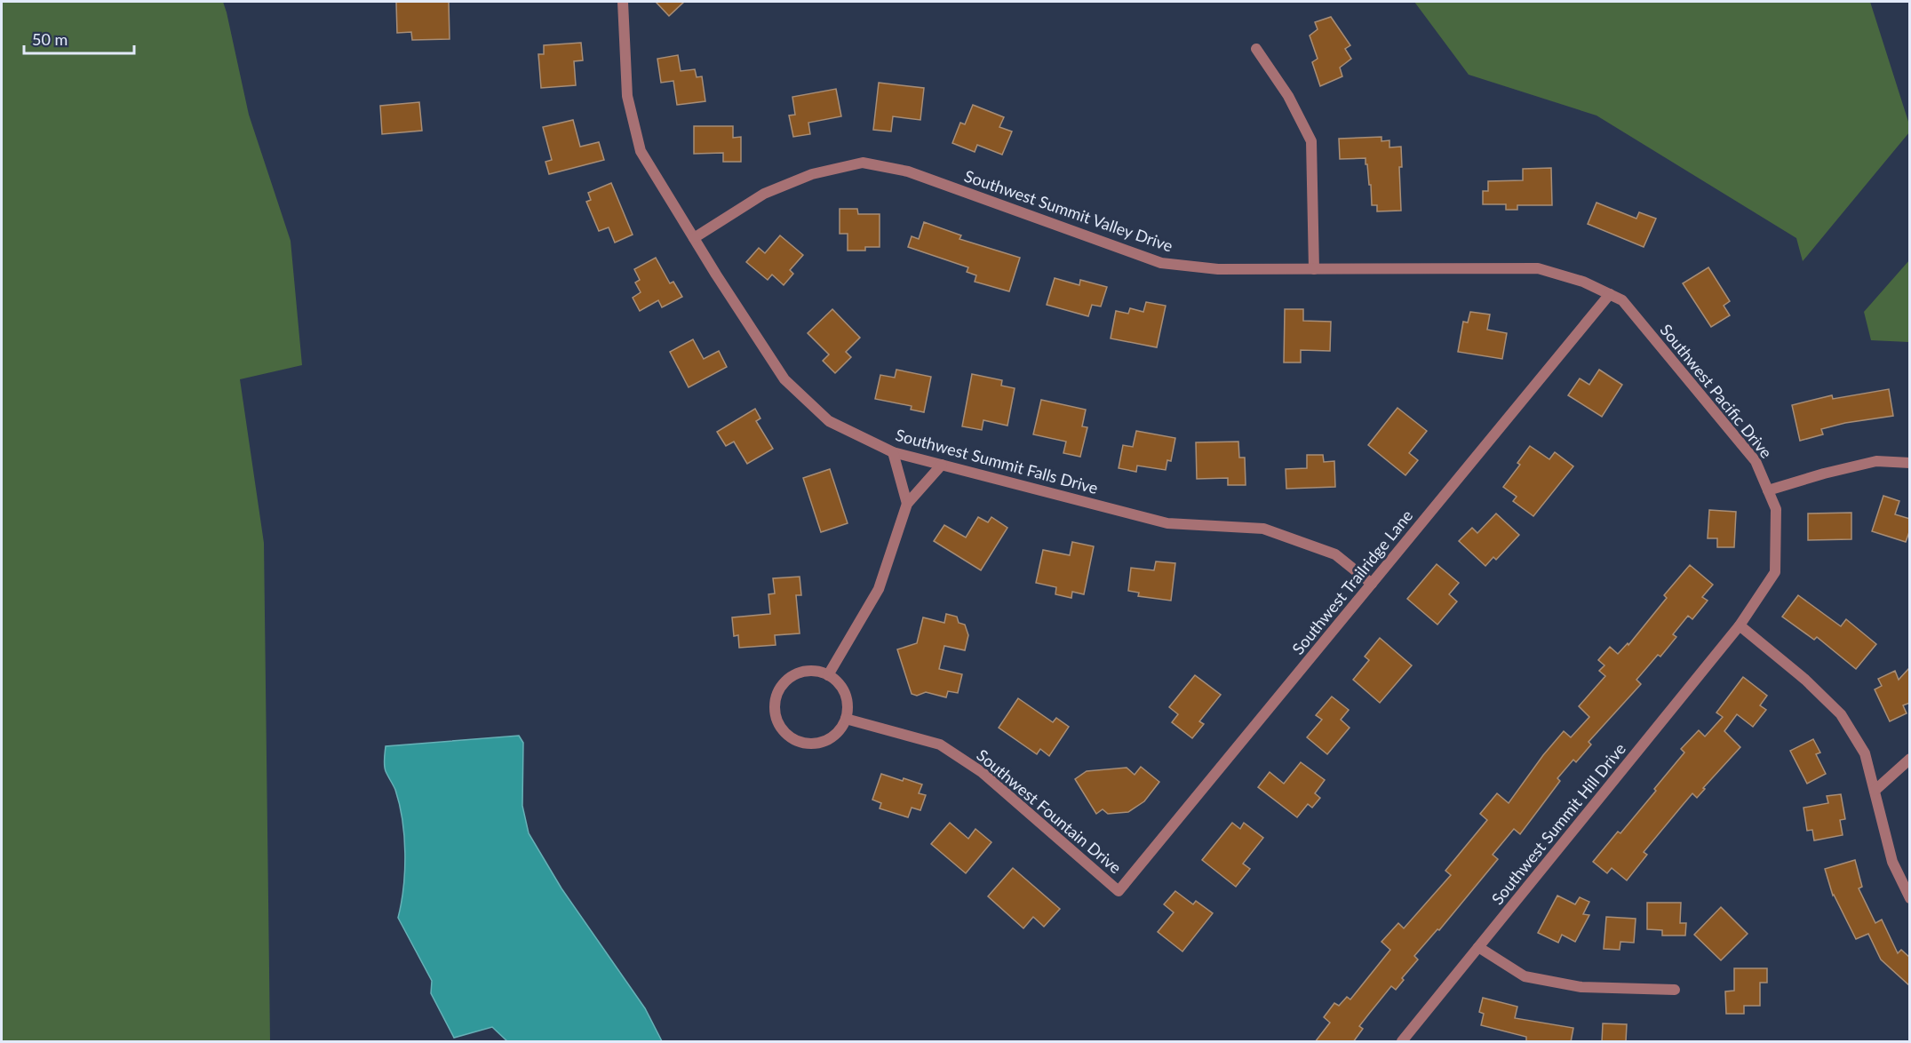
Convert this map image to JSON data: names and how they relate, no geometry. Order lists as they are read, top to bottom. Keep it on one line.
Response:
{"streets":{"street":["Southwest Summit Valley Drive","Southwest Pacific Drive","Southwest Summit Falls Drive","Southwest Trailridge Lane","Southwest Fountain Drive","Southwest Summit Hill Drive"]},"crossings":[["Southwest Summit Valley Drive","Southwest Pacific Drive"],["Southwest Summit Valley Drive","Southwest Summit Falls Drive"],["Southwest Summit Valley Drive","Southwest Trailridge Lane"],["Southwest Pacific Drive","Southwest Trailridge Lane"],["Southwest Pacific Drive","Southwest Summit Hill Drive"],["Southwest Summit Falls Drive","Southwest Trailridge Lane"],["Southwest Trailridge Lane","Southwest Fountain Drive"]],"scale_bar":"50 m"}
